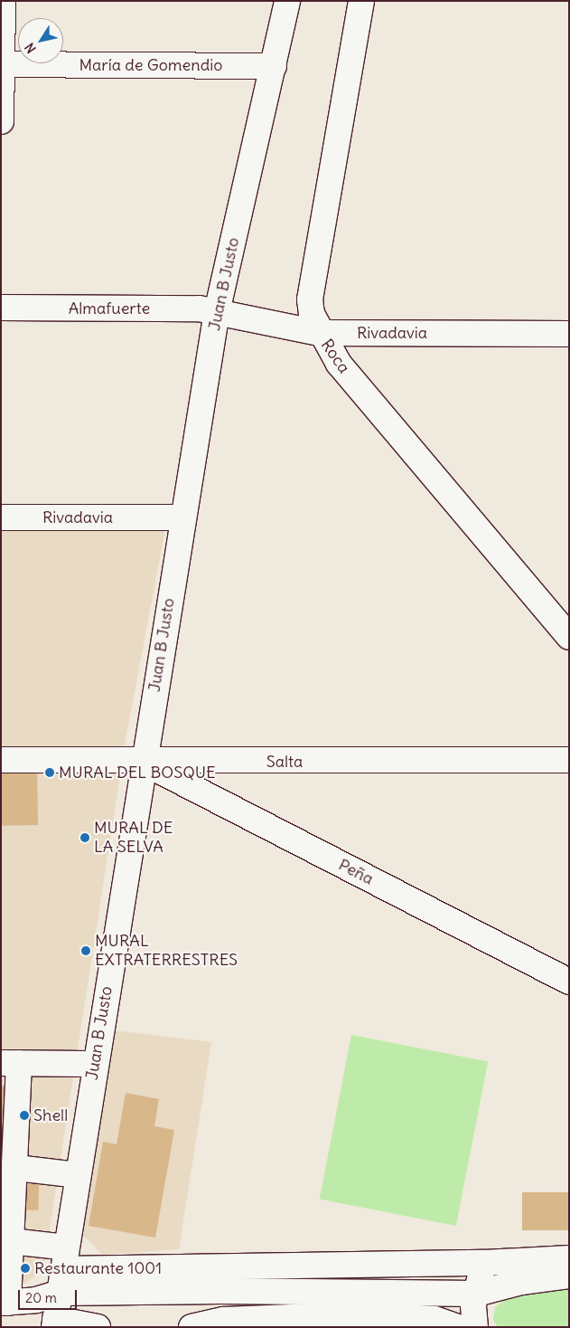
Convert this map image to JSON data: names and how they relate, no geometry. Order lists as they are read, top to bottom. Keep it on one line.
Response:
{"streets":{"street":["María de Gomendio","Juan B Justo","Almafuerte","Rivadavia","Roca","Salta","Peña"]},"crossings":[["María de Gomendio","Juan B Justo"],["Juan B Justo","Almafuerte"],["Juan B Justo","Rivadavia"],["Juan B Justo","Salta"],["Juan B Justo","Peña"],["Almafuerte","Rivadavia"],["Rivadavia","Roca"],["Salta","Peña"]],"places":["MURAL DEL BOSQUE","MURAL DE LA SELVA","MURAL EXTRATERRESTRES","Shell","Restaurante 1001"],"scale_bar":"20 m","north":"bottom left"}
